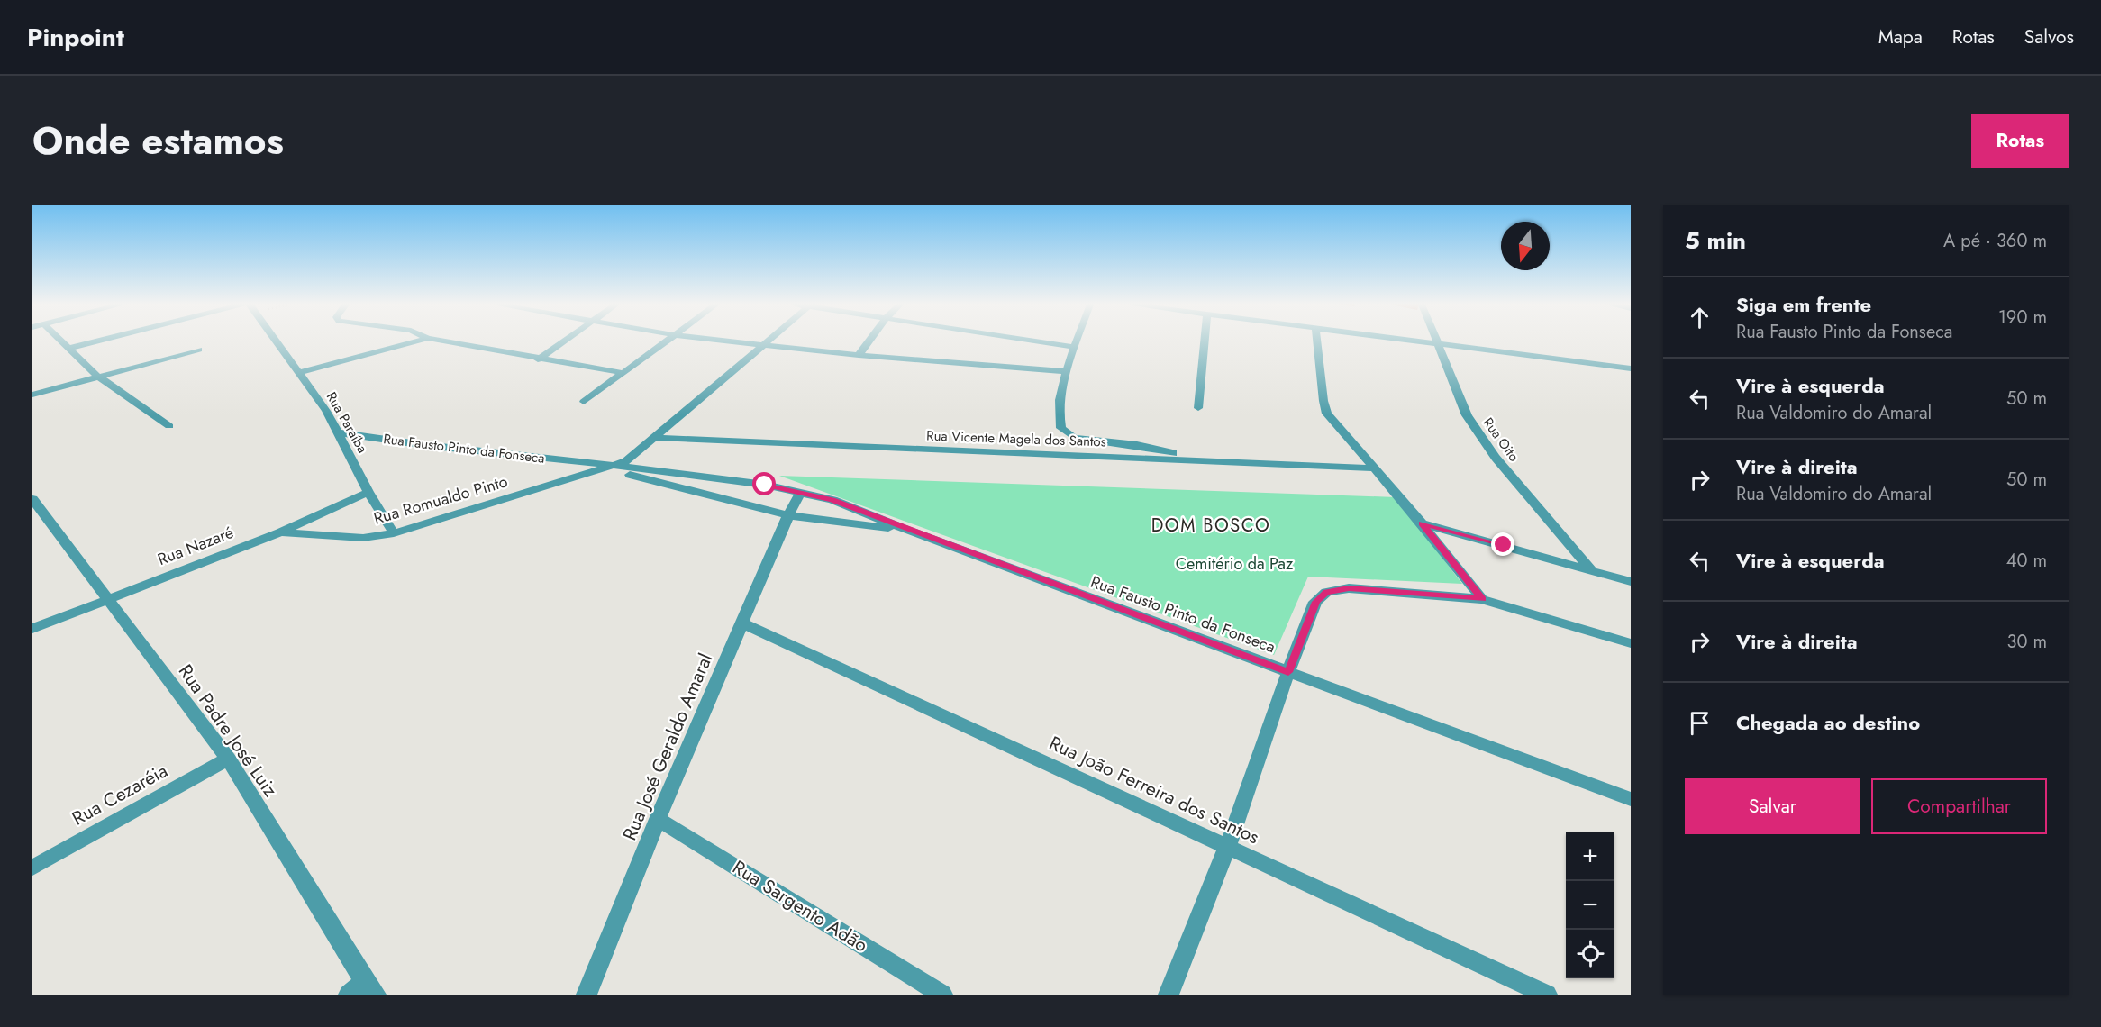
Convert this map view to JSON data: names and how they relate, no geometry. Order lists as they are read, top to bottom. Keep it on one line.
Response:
{"streets":{"street":["Rua Paraíba","Rua Vicente Magela dos Santos","Rua Oito","Rua Fausto Pinto da Fonseca","Rua Romualdo Pinto","Rua Nazaré","Rua Padre José Luiz","Rua José Geraldo Amaral","Rua João Ferreira dos Santos","Rua Cezaréia","Rua Sargento Adão"]},"crossings":[["Rua Paraíba","Rua Fausto Pinto da Fonseca"],["Rua Paraíba","Rua Romualdo Pinto"],["Rua Paraíba","Rua Nazaré"],["Rua Fausto Pinto da Fonseca","Rua Romualdo Pinto"],["Rua Fausto Pinto da Fonseca","Rua José Geraldo Amaral"],["Rua Romualdo Pinto","Rua Nazaré"],["Rua Nazaré","Rua Padre José Luiz"],["Rua Padre José Luiz","Rua Cezaréia"],["Rua José Geraldo Amaral","Rua João Ferreira dos Santos"],["Rua José Geraldo Amaral","Rua Sargento Adão"]],"districts":["DOM BOSCO"],"parks":["Cemitério da Paz"],"north":"bottom","page":{"header":"Pinpoint","nav":["Mapa","Rotas","Salvos"],"title":"Onde estamos","buttons":["Rotas",["Salvar","Compartilhar"]],"heading":["5 min","A pé · 360 m"],"list":[["Siga em frente","Rua Fausto Pinto da Fonseca","190 m"],["Vire à esquerda","Rua Valdomiro do Amaral","50 m"],["Vire à direita","Rua Valdomiro do Amaral","50 m"],["Vire à esquerda","40 m"],["Vire à direita","30 m"],"Chegada ao destino"],"map_buttons":["+","−"]}}
